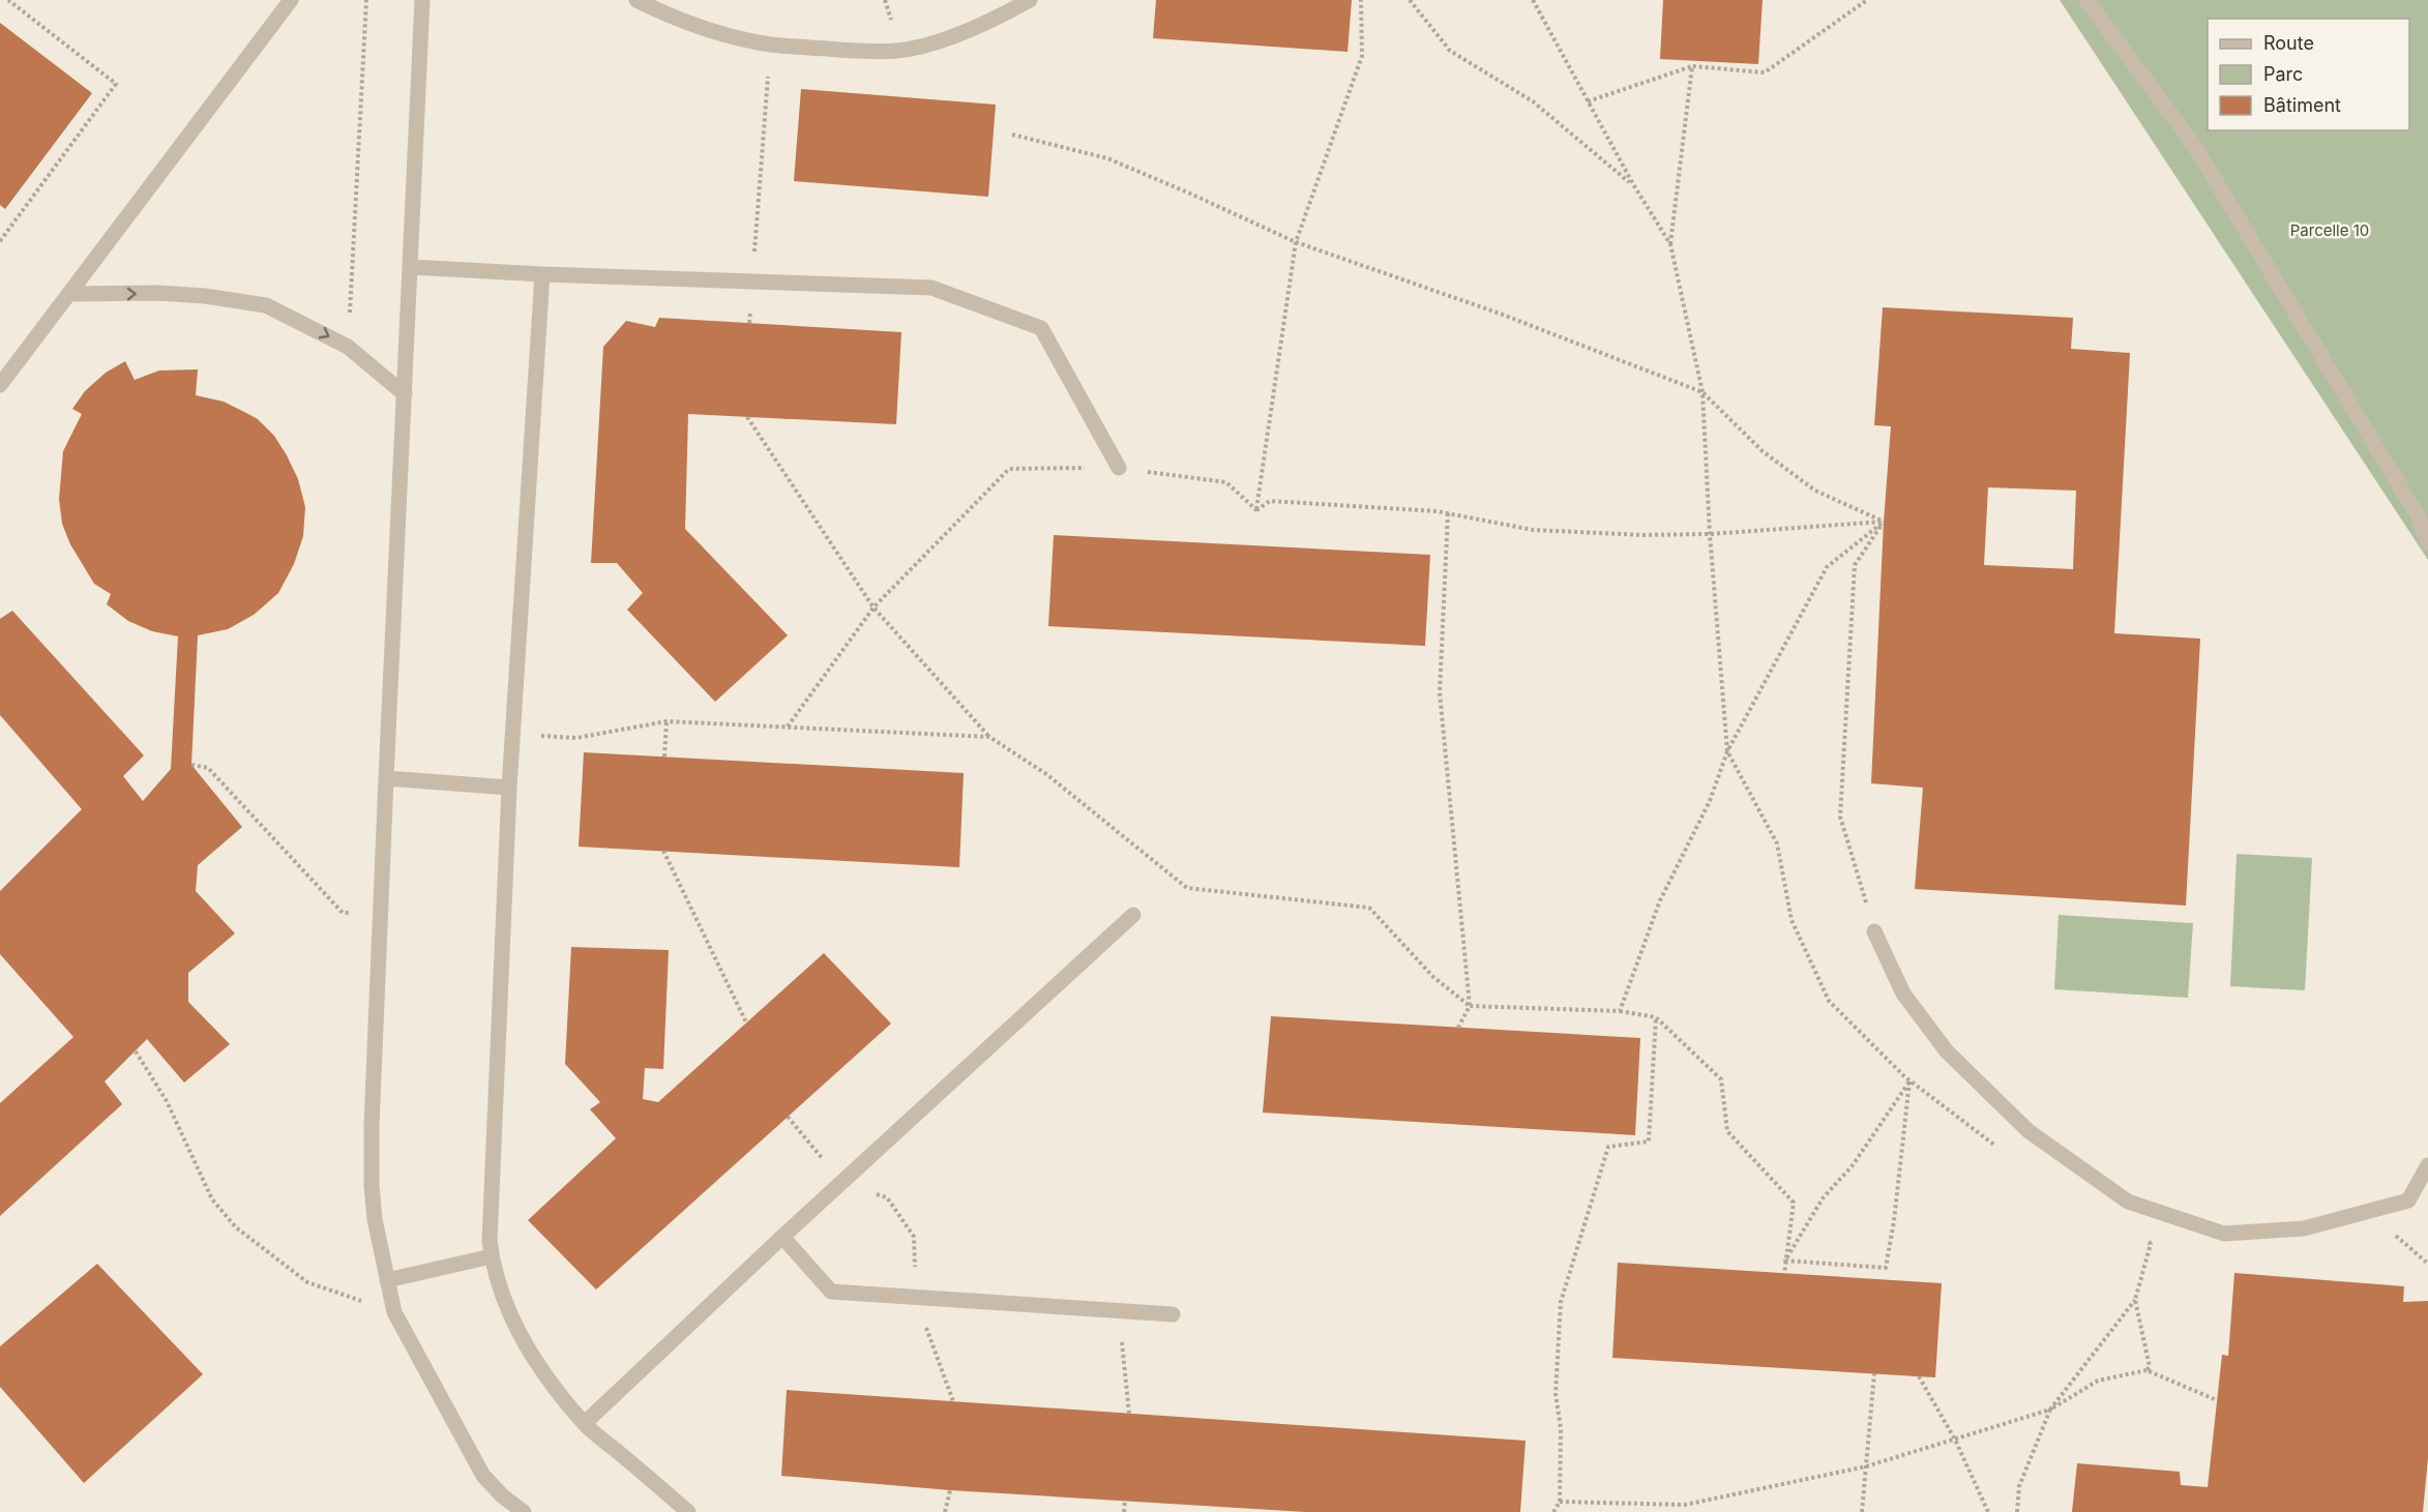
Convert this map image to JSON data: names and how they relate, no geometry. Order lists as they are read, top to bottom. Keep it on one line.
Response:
{"parks":["Parcelle 10"],"legend":["Route","Parc","Bâtiment"]}
